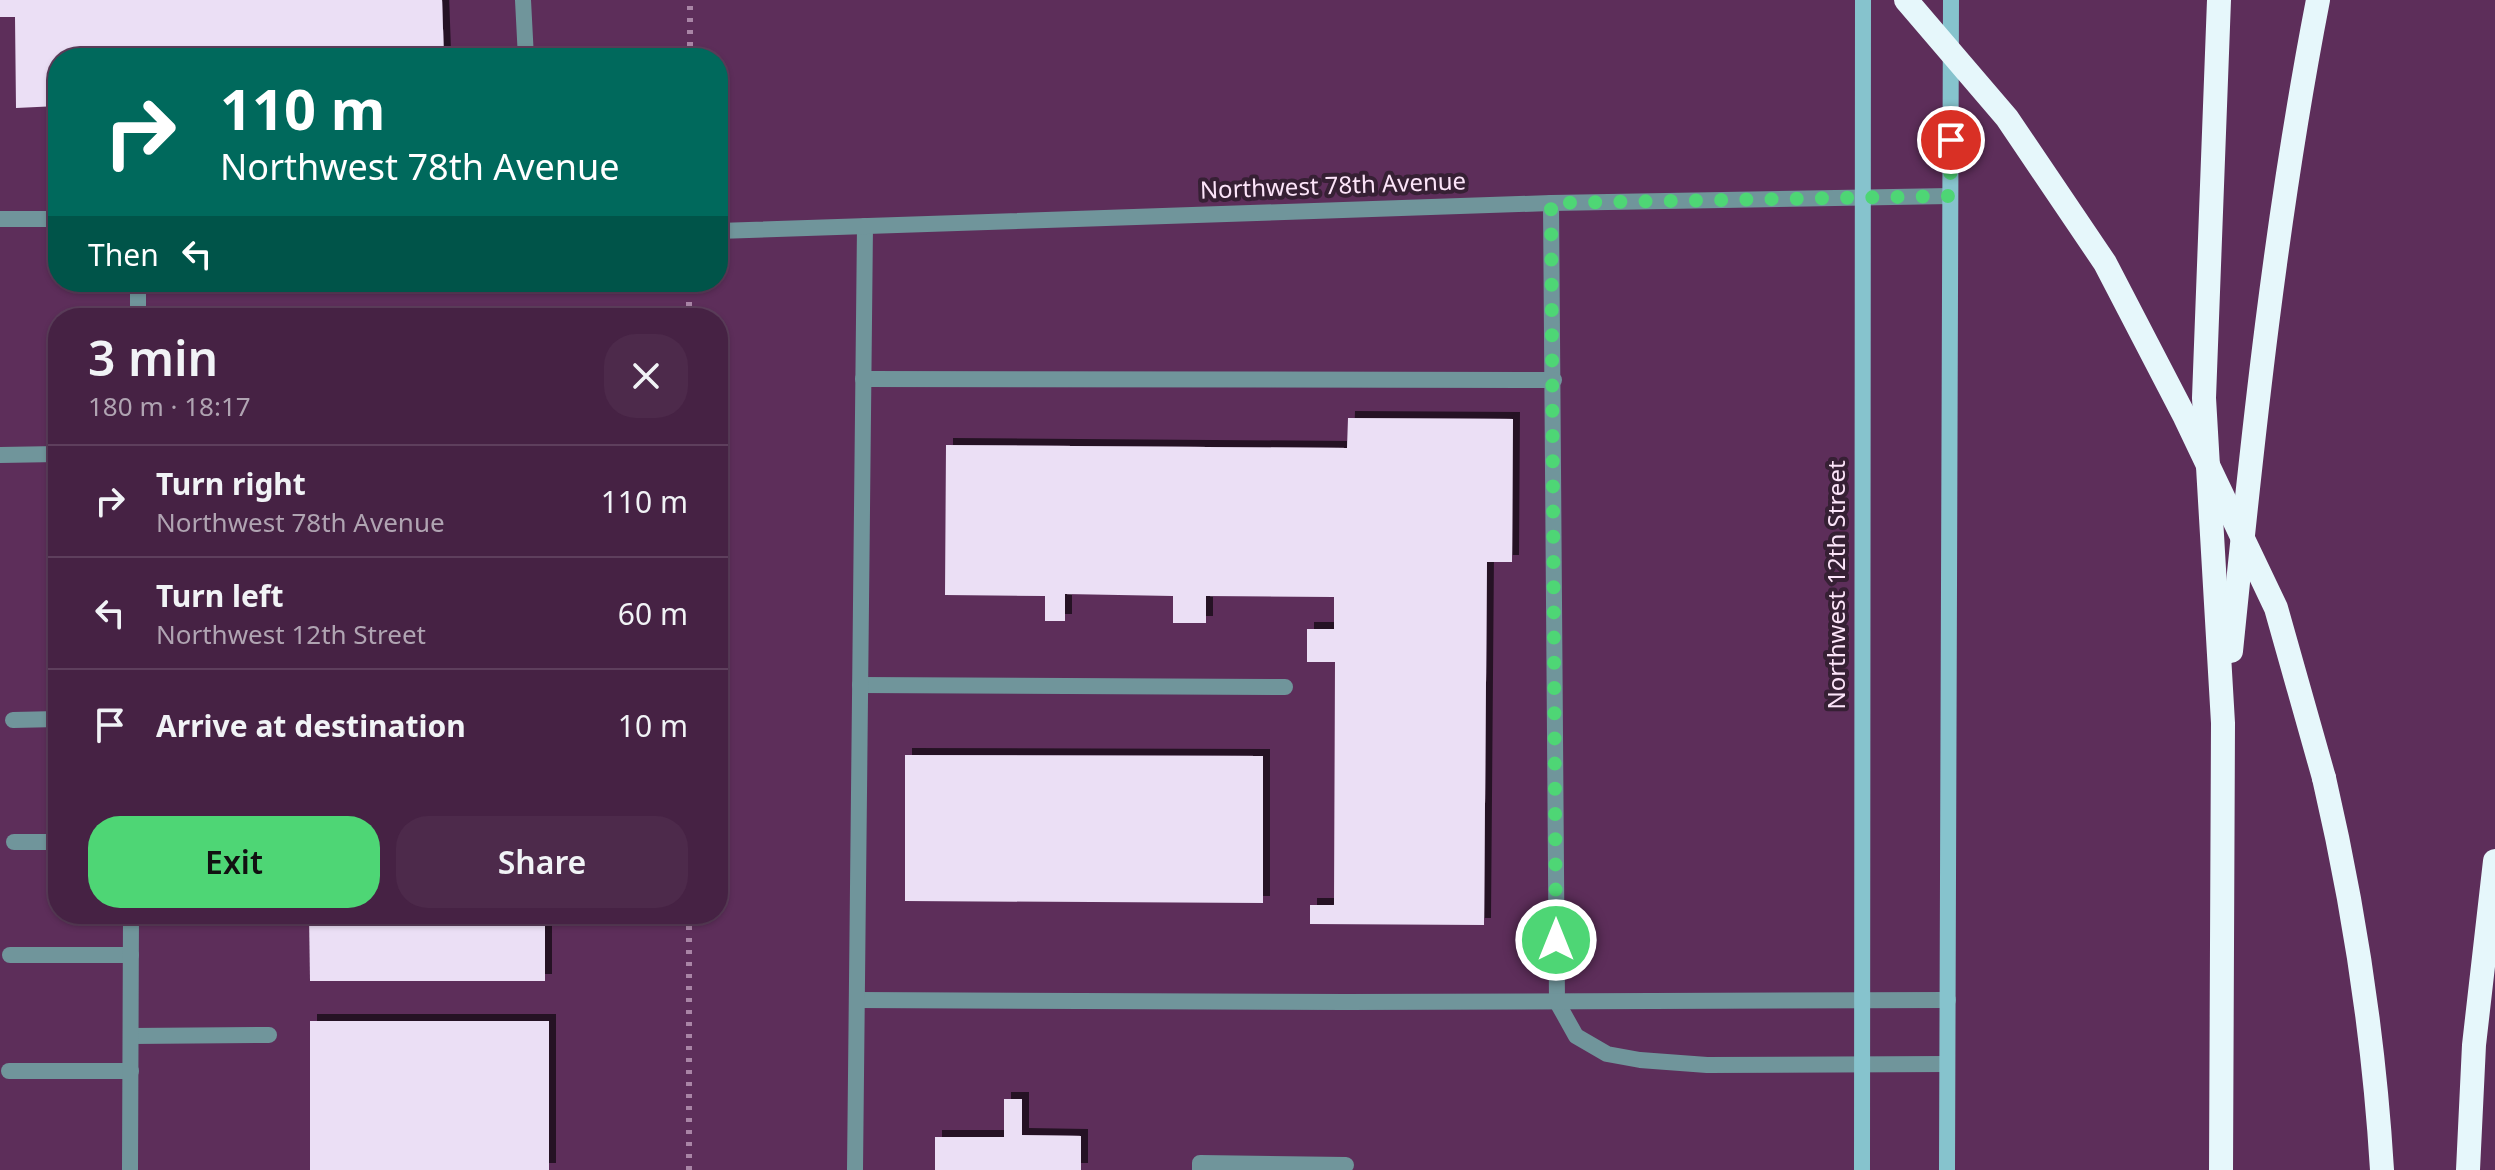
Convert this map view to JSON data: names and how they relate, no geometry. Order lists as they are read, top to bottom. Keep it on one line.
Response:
{"streets":{"main road":["Northwest 12th Street"],"street":["Northwest 78th Avenue"]},"crossings":[["Northwest 78th Avenue","Northwest 12th Street"]],"page":{"turn":["110 m","Northwest 78th Avenue"],"then":"Then","heading":["3 min","180 m · 18:17"],"list":[{"name":"Turn right","note":"Northwest 78th Avenue","value":"110 m"},{"name":"Turn left","note":"Northwest 12th Street","value":"60 m"},{"name":"Arrive at destination","value":"10 m"}],"buttons":["Exit","Share"]}}
